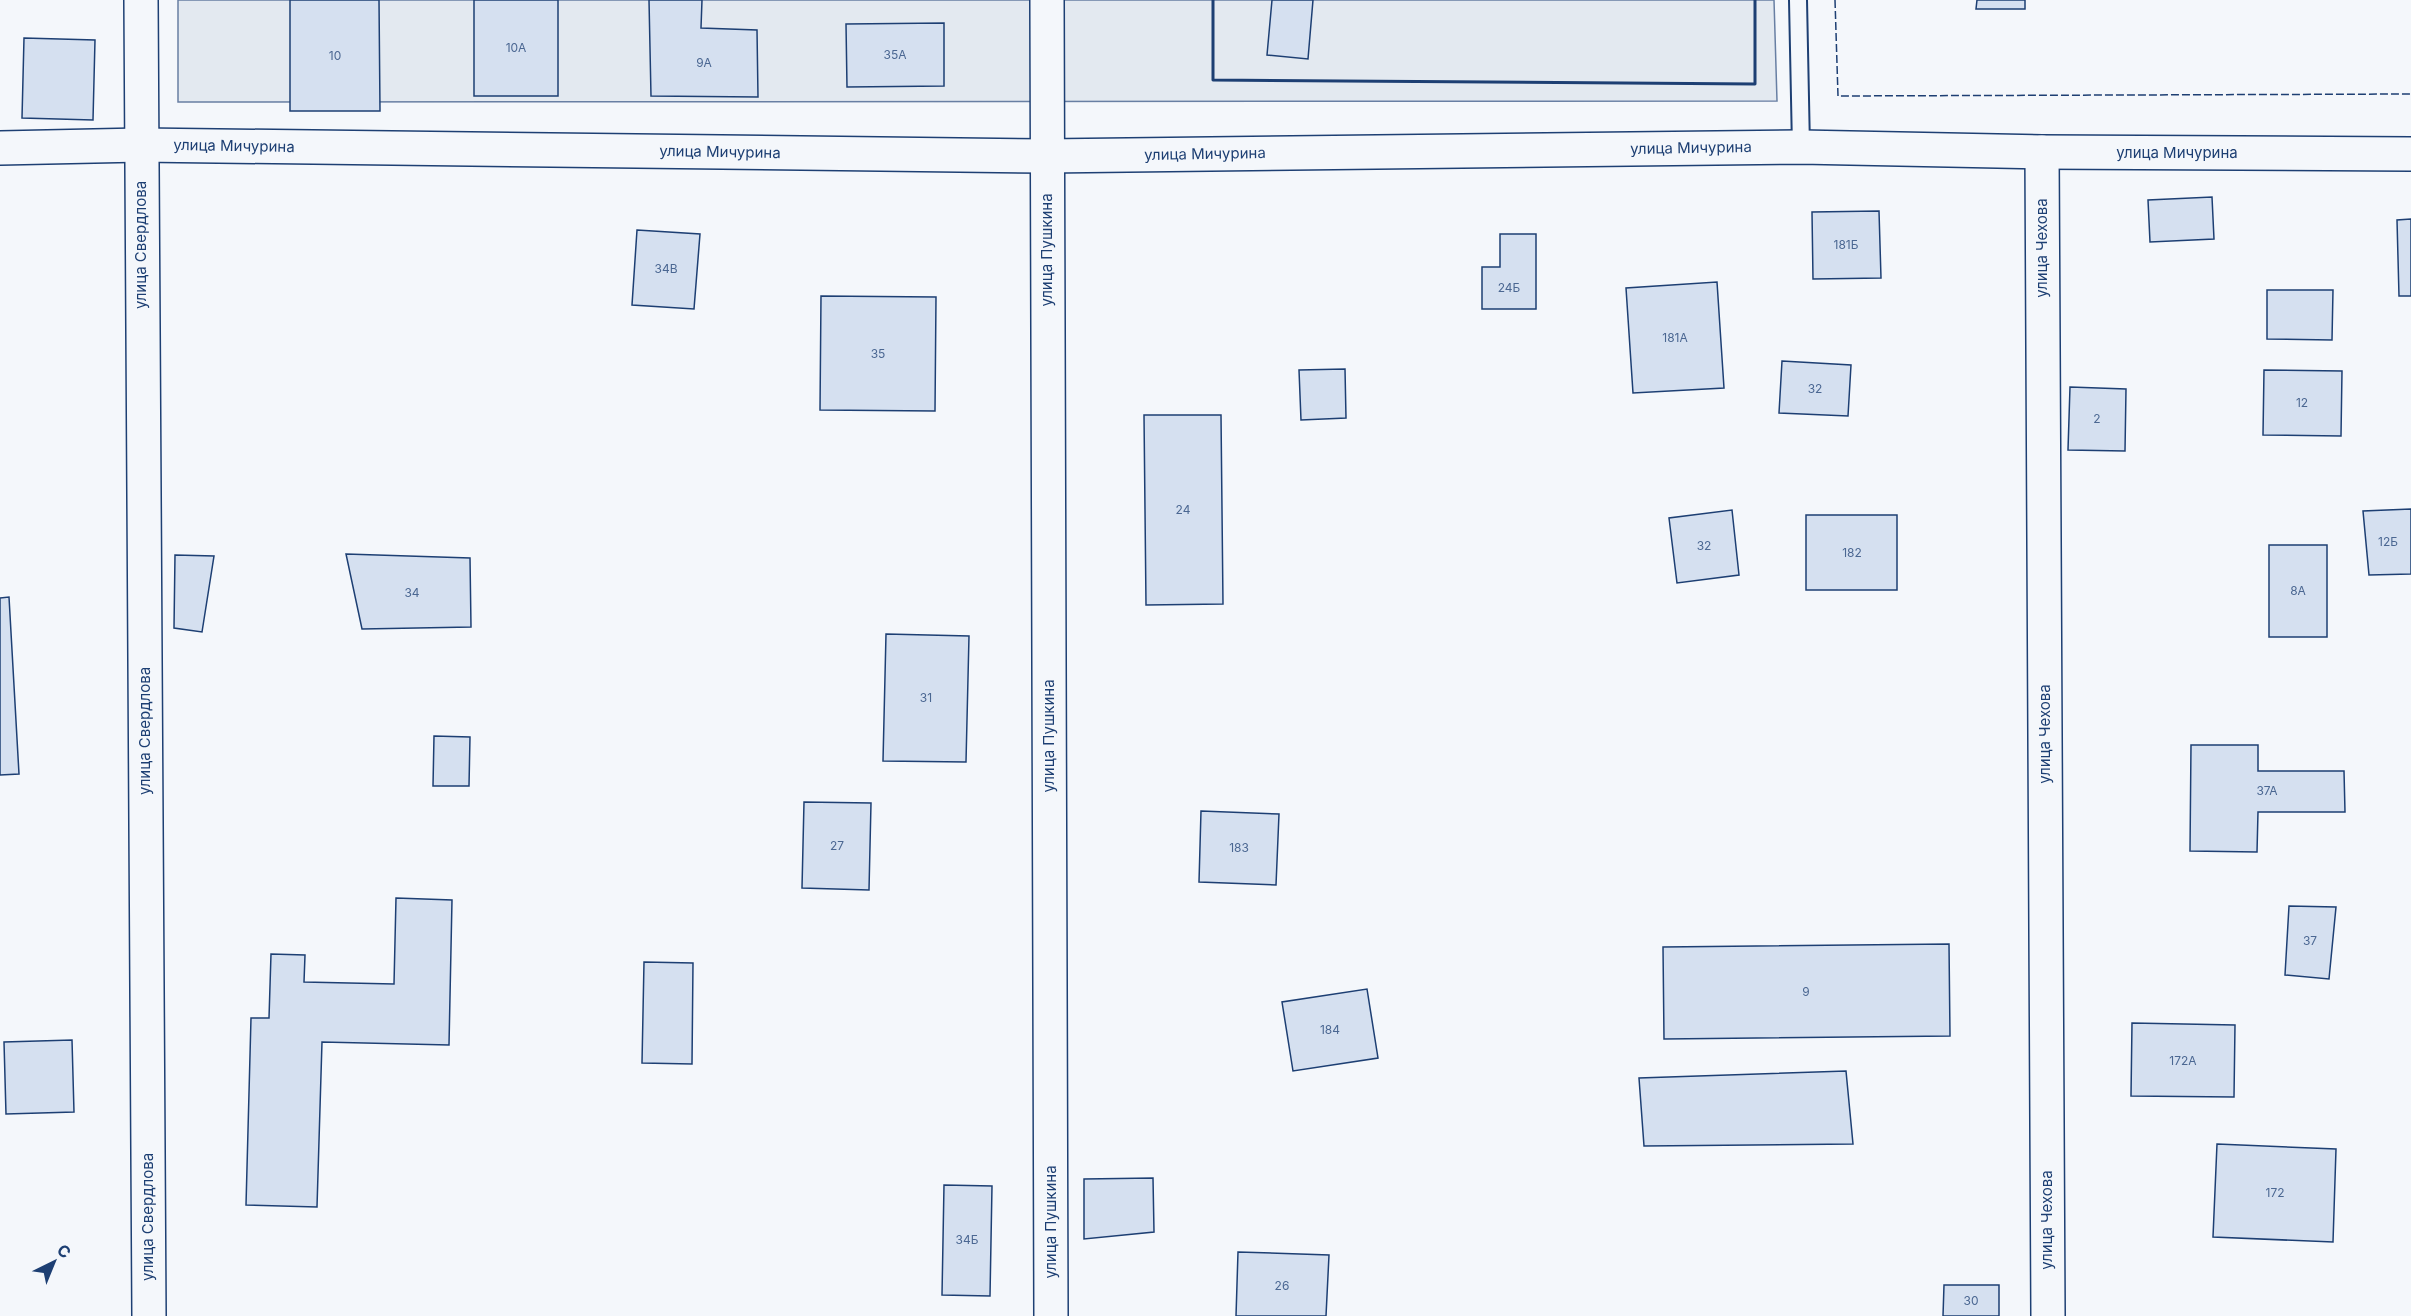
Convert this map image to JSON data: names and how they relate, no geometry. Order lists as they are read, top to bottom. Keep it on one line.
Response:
{"streets":{"street":["улица Мичурина","улица Свердлова","улица Чехова","улица Пушкина"]},"crossings":[["улица Мичурина","улица Свердлова"],["улица Мичурина","улица Чехова"],["улица Мичурина","улица Пушкина"]],"house_numbers":["10А","35А","10","9А","181Б","34В","24Б","181А","35","32","12","2","24","12Б","32","182","8А","34","31","37А","27","183","37","9","184","172А","172","34Б","26","30"],"north":"top right"}
